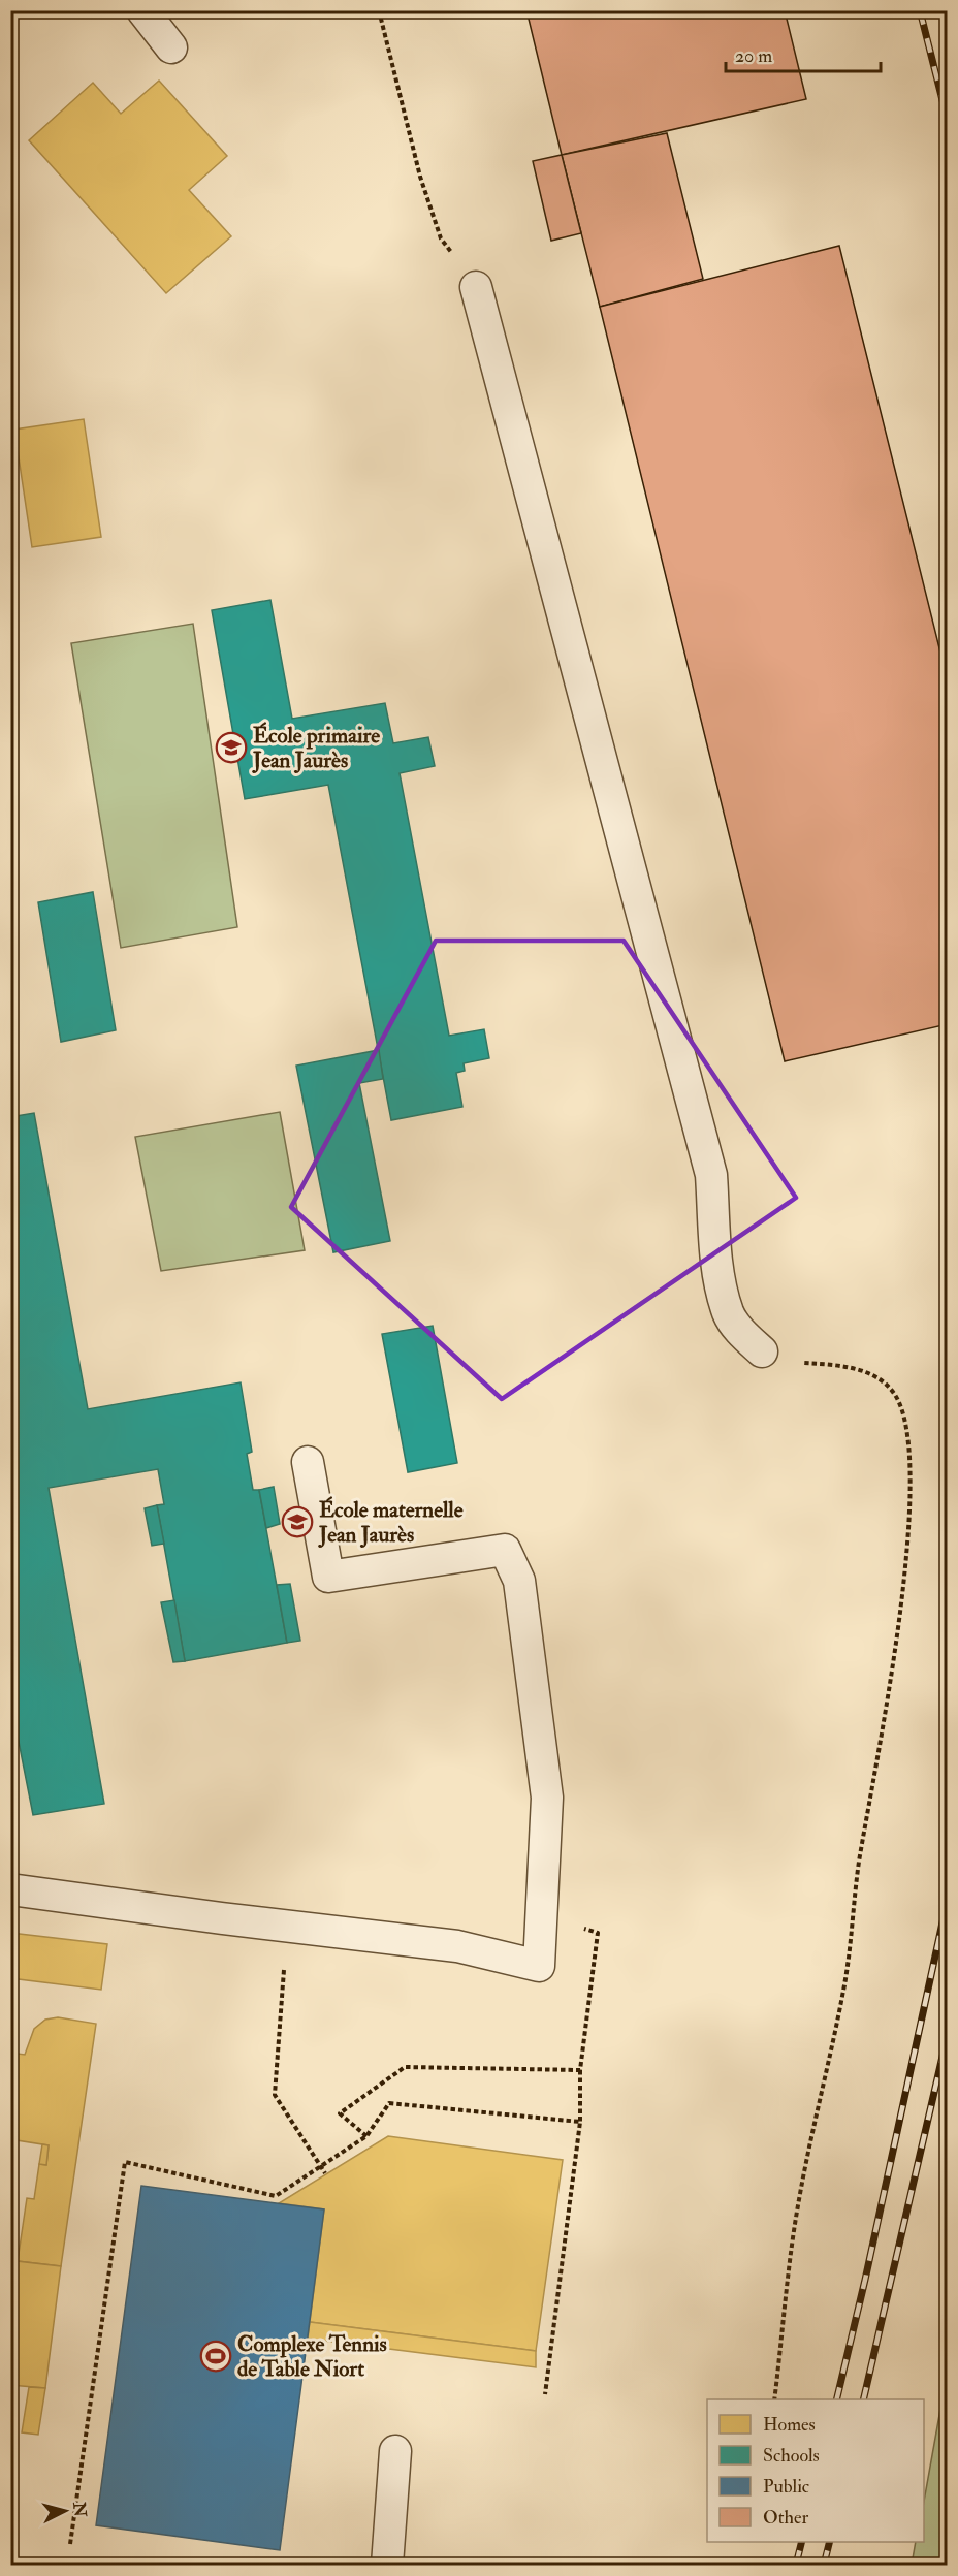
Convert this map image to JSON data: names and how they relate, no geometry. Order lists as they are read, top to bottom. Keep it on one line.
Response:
{"places":{"school or university":["École primaire Jean Jaurès","École maternelle Jean Jaurès"],"sports":["Complexe Tennis de Table Niort"]},"legend":["Homes","Schools","Public","Other"],"scale_bar":"20 m","north":"right"}
